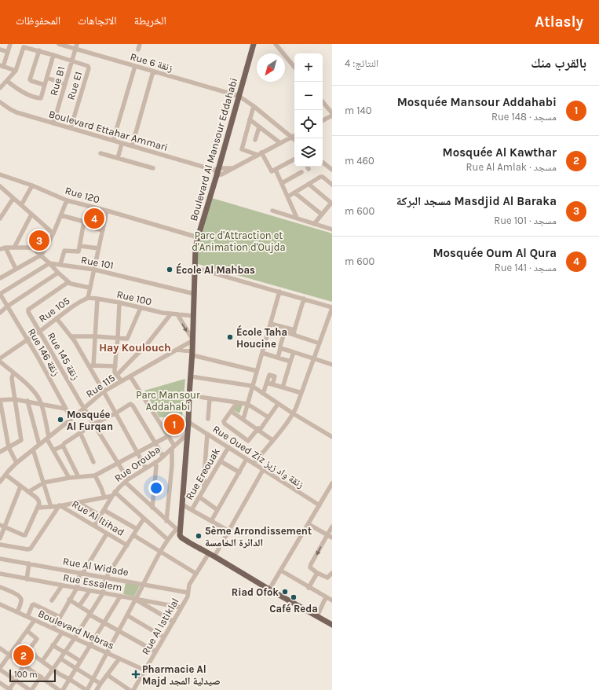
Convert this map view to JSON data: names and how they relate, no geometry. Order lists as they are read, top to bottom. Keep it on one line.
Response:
{"streets":{"main road":["Boulevard Al Mansour Eddahabi"],"street":["Rue 6 زنقة","Rue B1","Rue E1","Boulevard Ettahar Ammari","Rue 120","Rue 101","Rue 100","Rue 105","Rue 146 زنقة","Rue 145 زنقة","Rue 115","Rue Oued Ziz زنقة واد زيز","Rue Orouba","Rue Ereouak","Rue Al Itihad","Rue Al Widade","Rue Essalem","Rue Al Istiklal","Boulevard Nebras"]},"crossings":[["Rue 6 زنقة","Rue B1"],["Rue 6 زنقة","Boulevard Al Mansour Eddahabi"],["Rue B1","Rue E1"],["Rue B1","Boulevard Ettahar Ammari"],["Rue E1","Boulevard Ettahar Ammari"],["Boulevard Ettahar Ammari","Boulevard Al Mansour Eddahabi"],["Boulevard Al Mansour Eddahabi","Rue 120"],["Boulevard Al Mansour Eddahabi","Rue 101"],["Boulevard Al Mansour Eddahabi","Rue 100"],["Boulevard Al Mansour Eddahabi","Rue 145 زنقة"],["Boulevard Al Mansour Eddahabi","Rue 115"],["Boulevard Al Mansour Eddahabi","Rue Oued Ziz زنقة واد زيز"],["Boulevard Al Mansour Eddahabi","Rue Orouba"],["Rue 100","Rue 105"],["Rue 105","Rue 146 زنقة"],["Rue 105","Rue 145 زنقة"],["Rue 146 زنقة","Rue 115"],["Rue 145 زنقة","Rue 115"],["Rue 145 زنقة","Rue Orouba"],["Rue Oued Ziz زنقة واد زيز","Rue Ereouak"],["Rue Oued Ziz زنقة واد زيز","Rue Al Istiklal"],["Rue Orouba","Rue Al Itihad"],["Rue Al Widade","Rue Al Istiklal"],["Rue Essalem","Rue Al Istiklal"],["Rue Al Istiklal","Boulevard Nebras"]],"districts":["Hay Koulouch"],"parks":["Parc d'Attraction et d'Animation d'Oujda","Parc Mansour Addahabi"],"places":{"other":["École Al Mahbas","École Taha Houcine","Mosquée Al Furqan","5ème Arrondissement الدائرة الخامسة","Riad Ofok","Café Reda"],"health":["Pharmacie Al Majd صيدلية المجد"]},"scale_bar":"100 m","north":"bottom left","page":{"header":"Atlasly","nav":["الخريطة","الاتجاهات","المحفوظات"],"heading":["بالقرب منك","النتائج: 4"],"map_buttons":["+","−"],"list":[{"mark":"1","name":"Mosquée Mansour Addahabi","note":"مسجد · Rue 148","value":"140 m"},{"mark":"2","name":"Mosquée Al Kawthar","note":"مسجد · Rue Al Amlak","value":"460 m"},{"mark":"3","name":"Masdjid Al Baraka مسجد البركة","note":"مسجد · Rue 101","value":"600 m"},{"mark":"4","name":"Mosquée Oum Al Qura","note":"مسجد · Rue 141","value":"600 m"}],"pins":["4","3","1","2"],"scale":"100 m"}}
